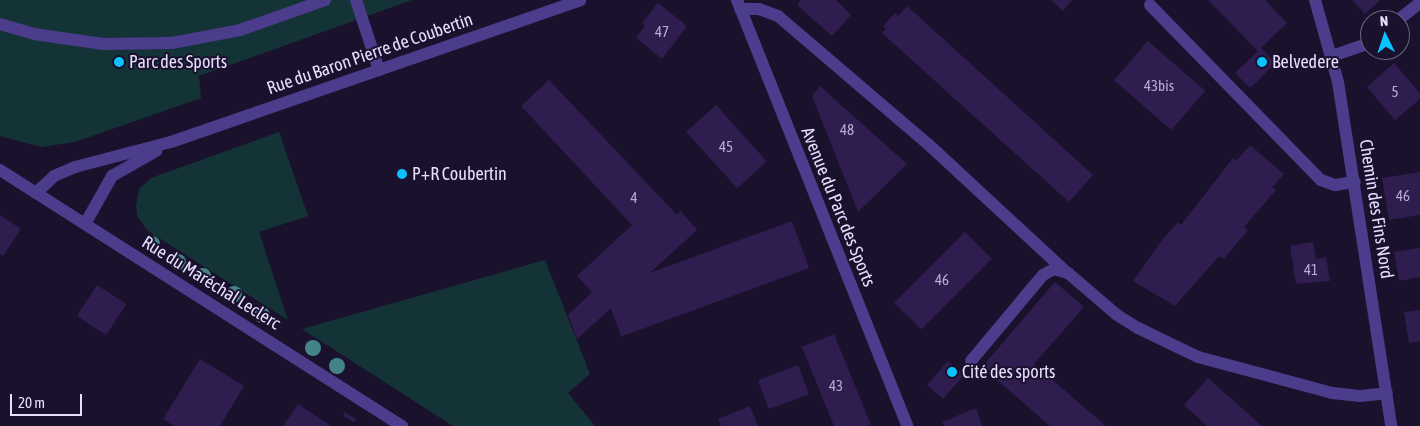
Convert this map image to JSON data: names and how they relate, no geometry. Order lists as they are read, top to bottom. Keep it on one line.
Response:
{"streets":{"street":["Rue du Baron Pierre de Coubertin","Avenue du Parc des Sports","Chemin des Fins Nord","Rue du Maréchal Leclerc"]},"crossings":[["Rue du Baron Pierre de Coubertin","Rue du Maréchal Leclerc"]],"places":["Parc des Sports","Belvedere","P+R Coubertin","Cité des sports"],"house_numbers":["47","43bis","5","48","45","46","4","41","46","43"],"scale_bar":"20 m","north":"top"}
